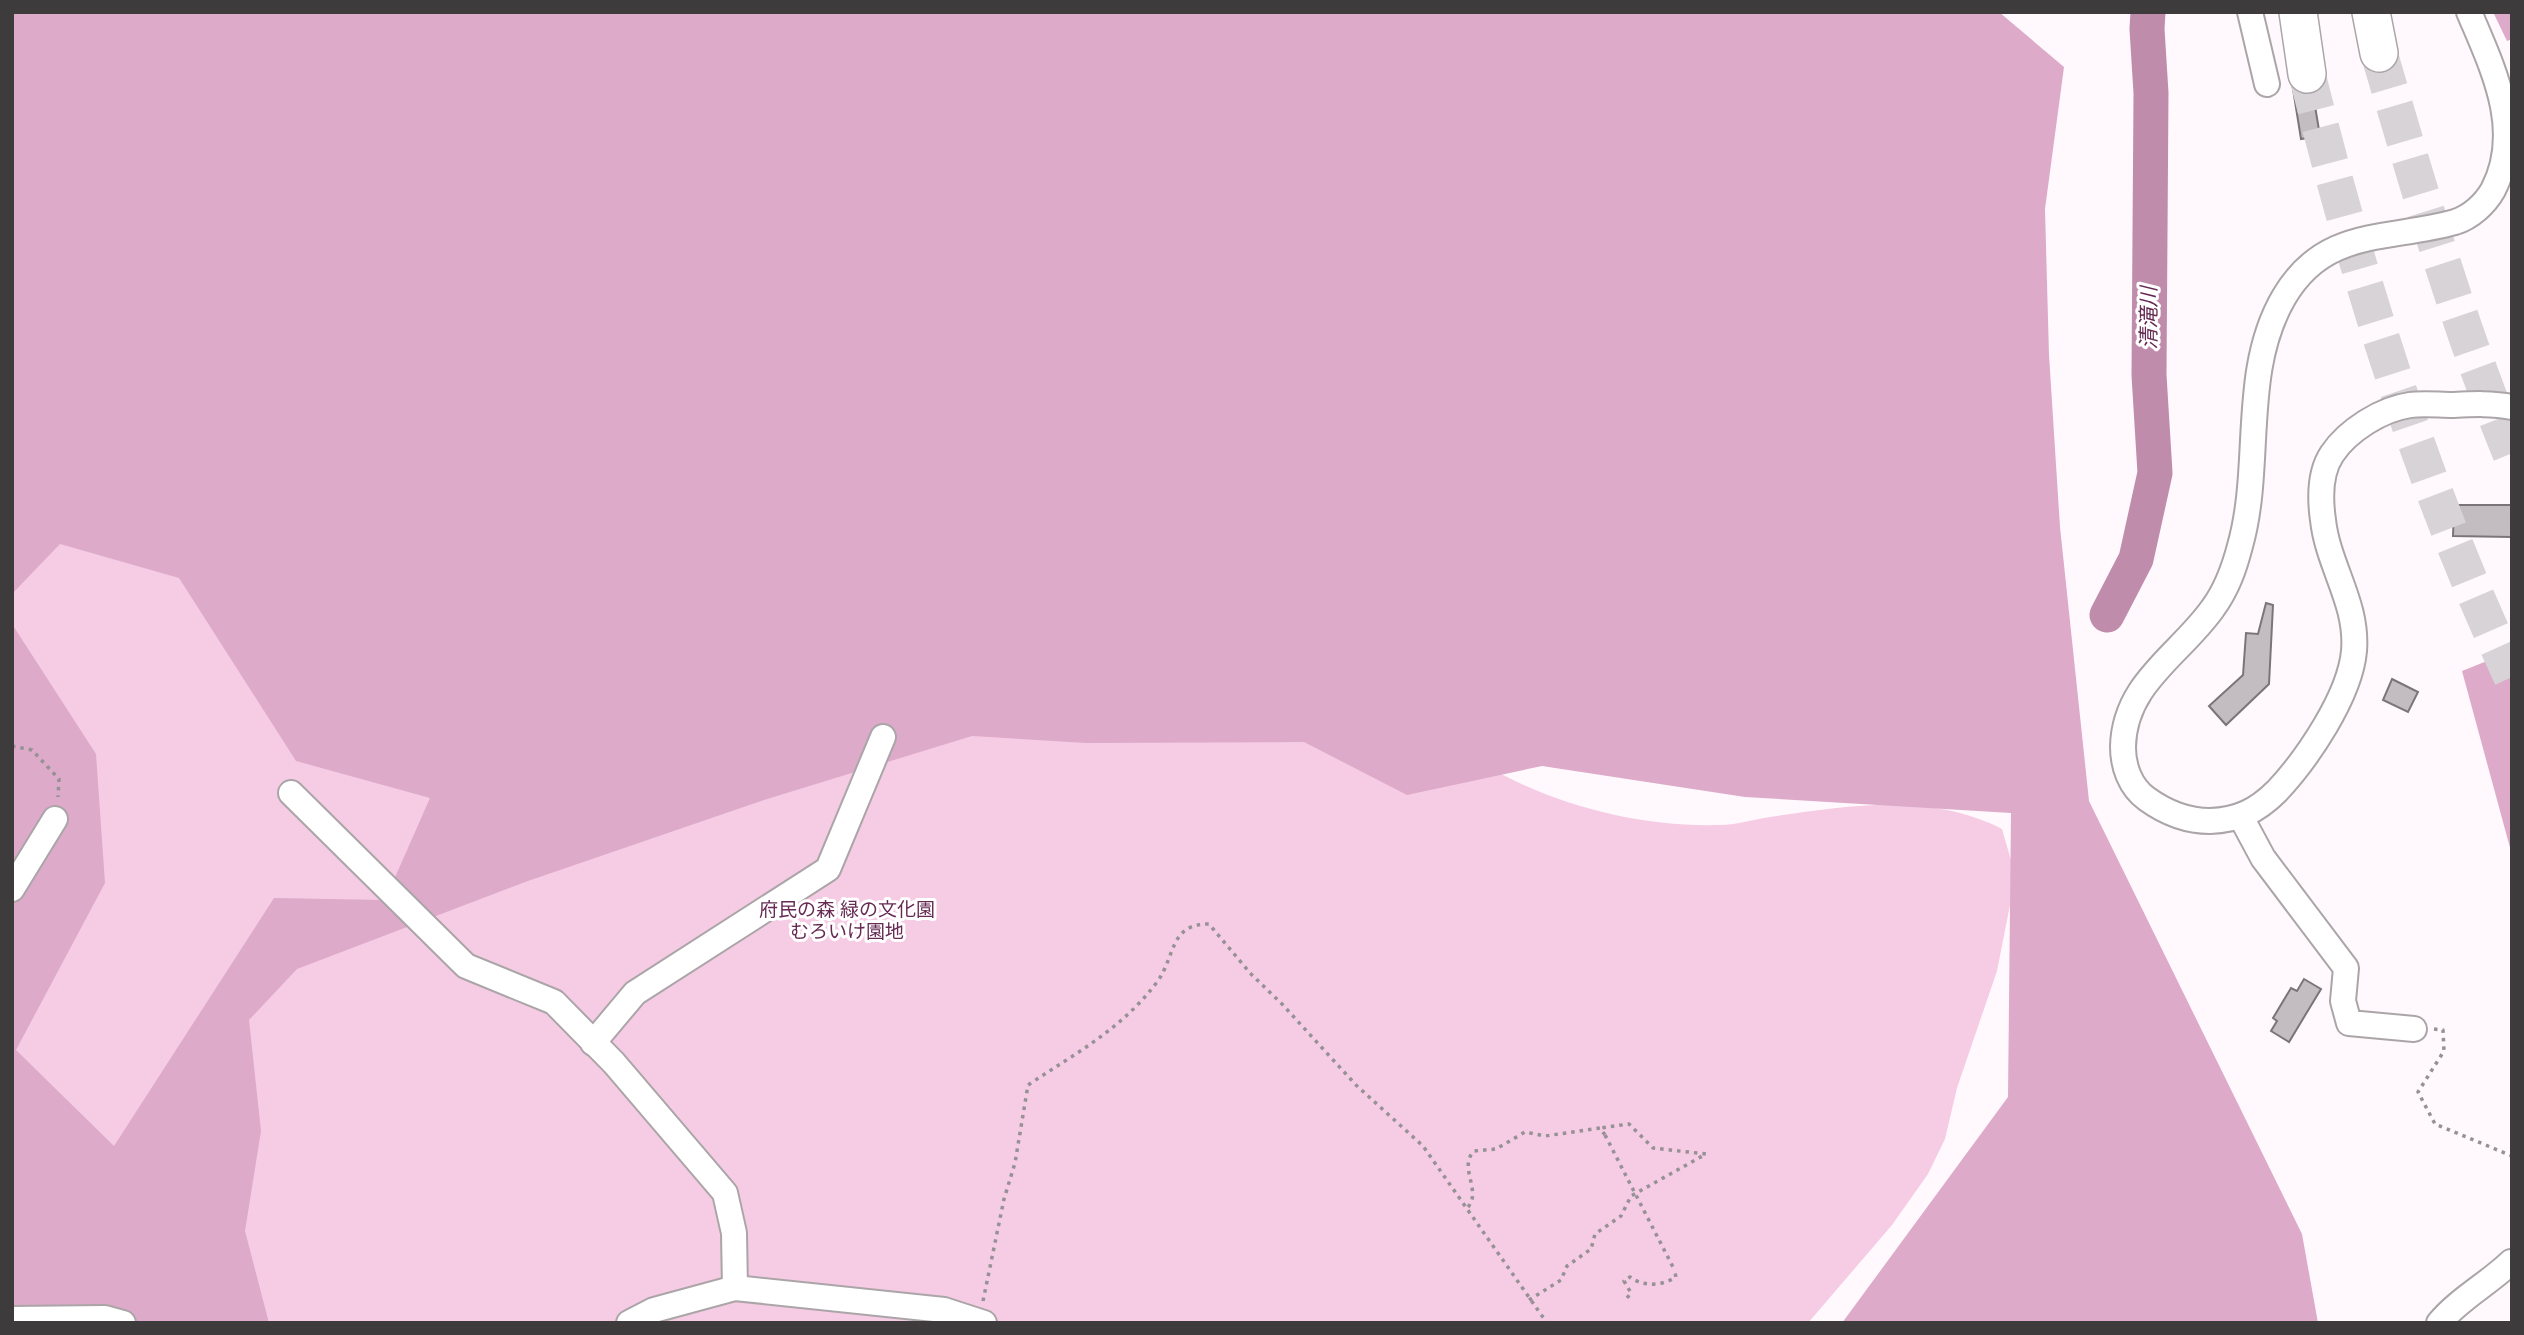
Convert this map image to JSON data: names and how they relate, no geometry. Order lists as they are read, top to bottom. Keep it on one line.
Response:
{"water":["清滝川"],"parks":["府民の森 緑の文化園 むろいけ園地"]}
